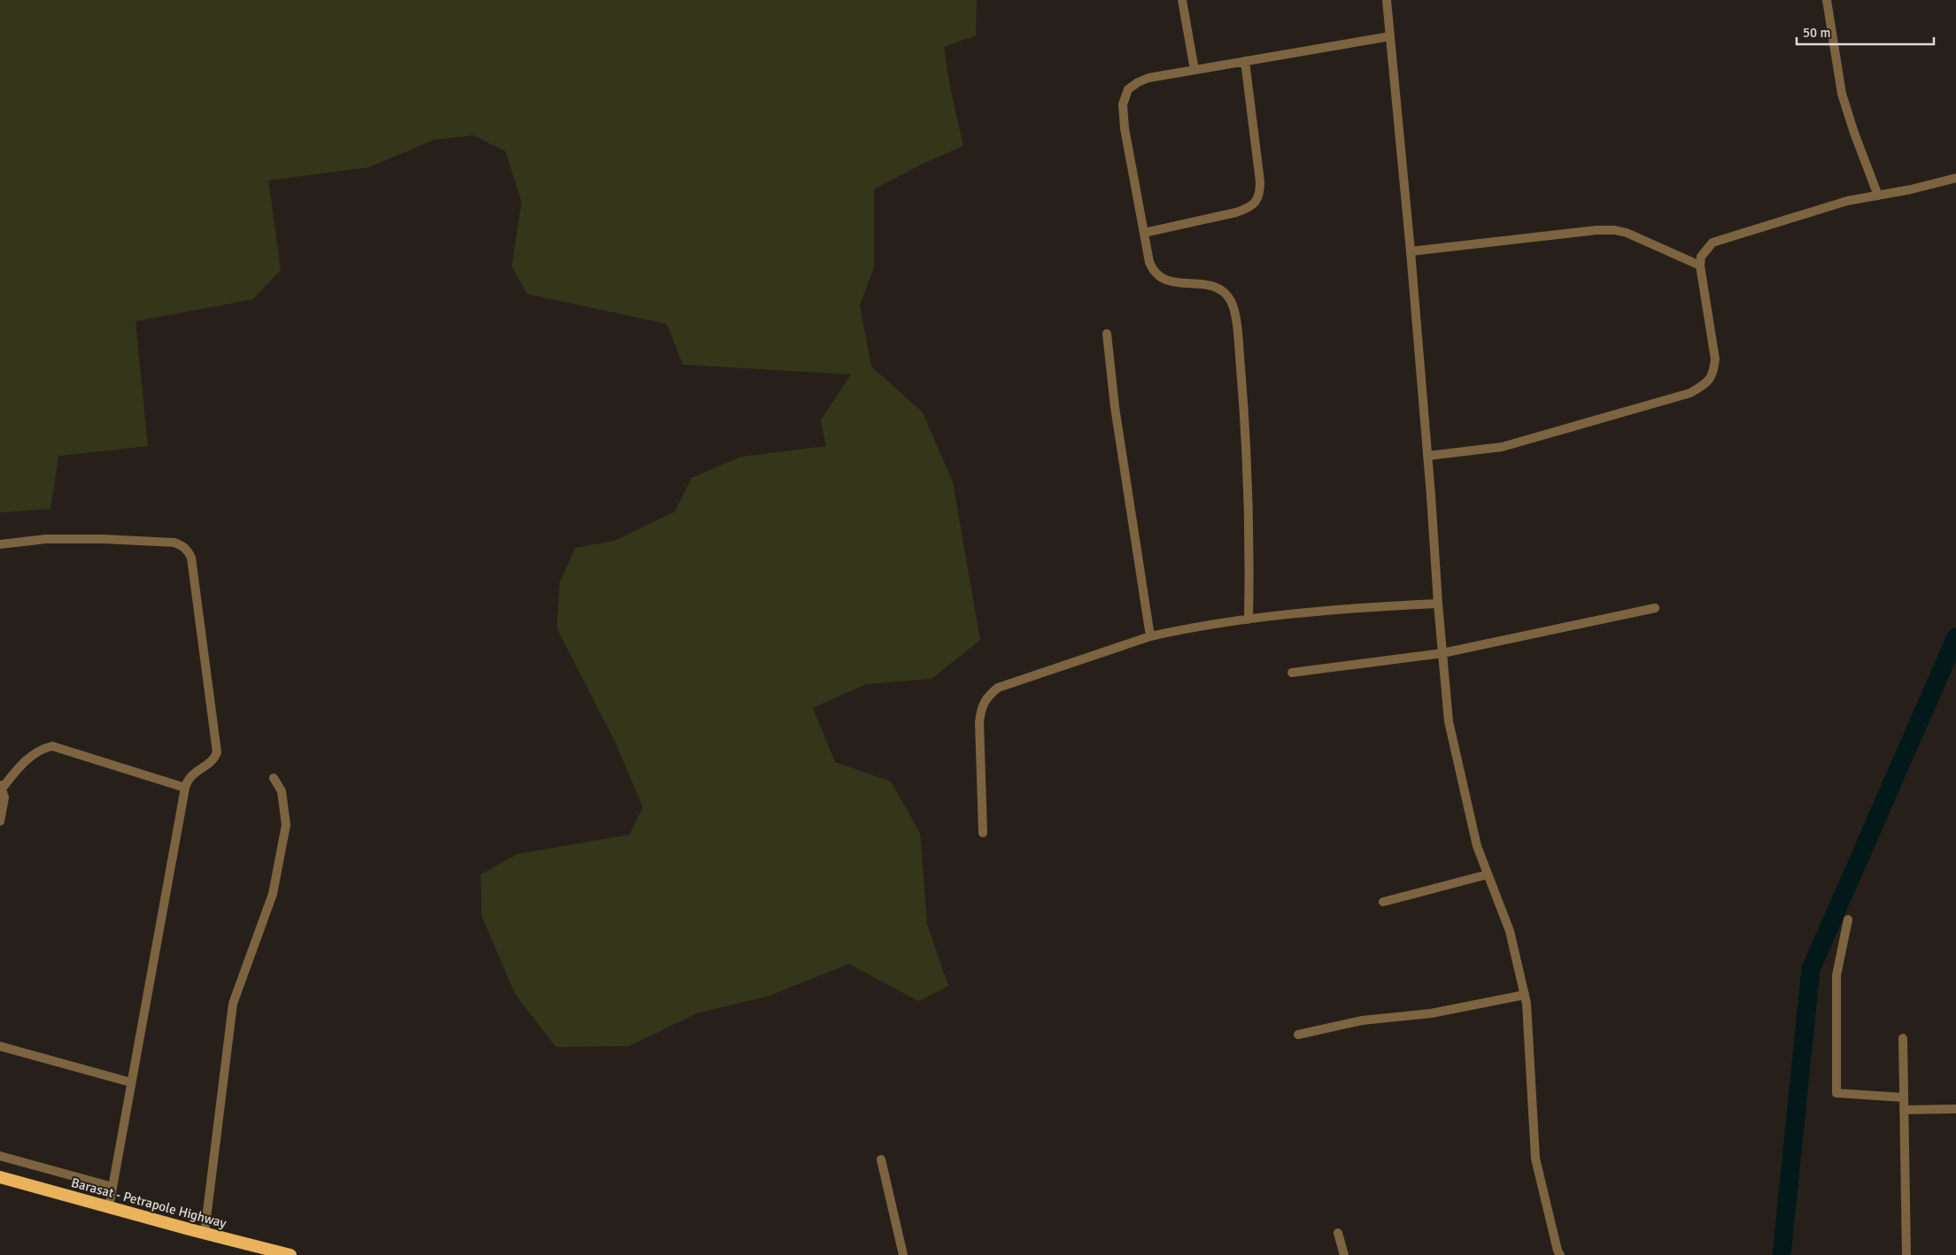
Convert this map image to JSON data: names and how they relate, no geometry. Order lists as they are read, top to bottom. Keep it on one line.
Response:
{"streets":{"highway":["Barasat - Petrapole Highway"]},"scale_bar":"50 m"}
